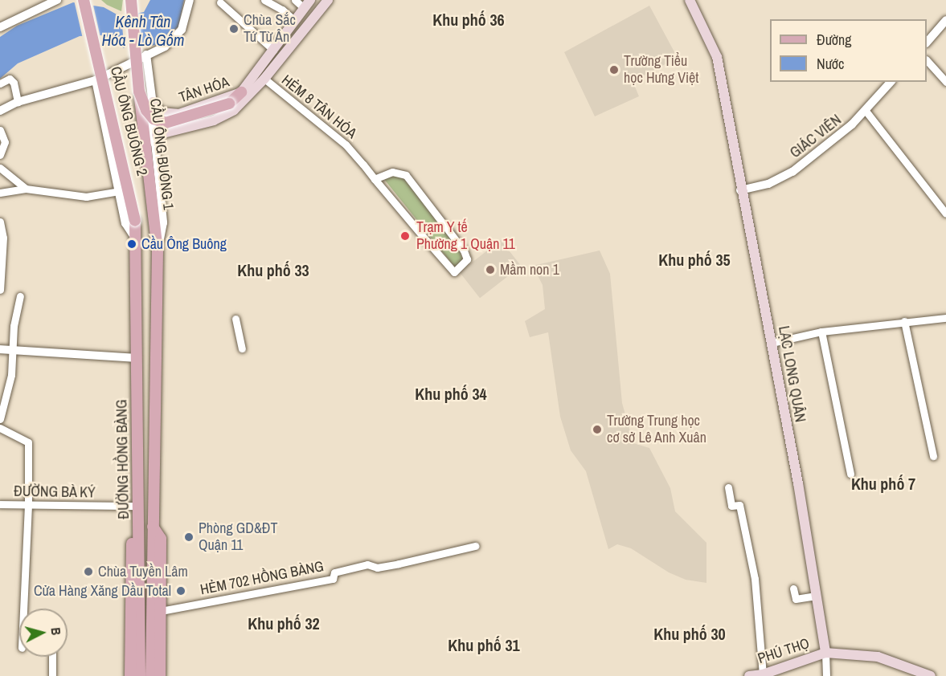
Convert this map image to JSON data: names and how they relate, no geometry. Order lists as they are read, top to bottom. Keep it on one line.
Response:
{"streets":{"main road":["TÂN HÓA","CẦU ÔNG BUÔNG 2","CẦU ÔNG BUÔNG 1","LẠC LONG QUÂN","ĐƯỜNG HỒNG BÀNG","PHÚ THỌ"],"street":["HẺM 8 TÂN HÓA","GIÁC VIÊN","ĐƯỜNG BÀ KÝ","HẺM 702 HỒNG BÀNG"]},"crossings":[["TÂN HÓA","HẺM 8 TÂN HÓA"],["TÂN HÓA","CẦU ÔNG BUÔNG 1"],["TÂN HÓA","ĐƯỜNG HỒNG BÀNG"],["CẦU ÔNG BUÔNG 2","ĐƯỜNG HỒNG BÀNG"],["GIÁC VIÊN","LẠC LONG QUÂN"],["CẦU ÔNG BUÔNG 1","ĐƯỜNG HỒNG BÀNG"],["LẠC LONG QUÂN","PHÚ THỌ"],["ĐƯỜNG HỒNG BÀNG","ĐƯỜNG BÀ KÝ"],["ĐƯỜNG HỒNG BÀNG","HẺM 702 HỒNG BÀNG"]],"districts":["Khu phố 36","Khu phố 35","Khu phố 33","Khu phố 34","Khu phố 7","Khu phố 32","Khu phố 30","Khu phố 31"],"water":["Kênh Tân Hóa - Lò Gốm"],"places":["Chùa Sắc Tứ Từ Ân","Trường Tiểu học Hưng Việt","Trạm Y tế Phường 1 Quận 11","Cầu Ông Buông","Mầm non 1","Trường Trung học cơ sở Lê Anh Xuân","Phòng GD&ĐT Quận 11","Chùa Tuyền Lâm","Cửa Hàng Xăng Dầu Total"],"legend":["Đường","Nước"],"north":"right"}
